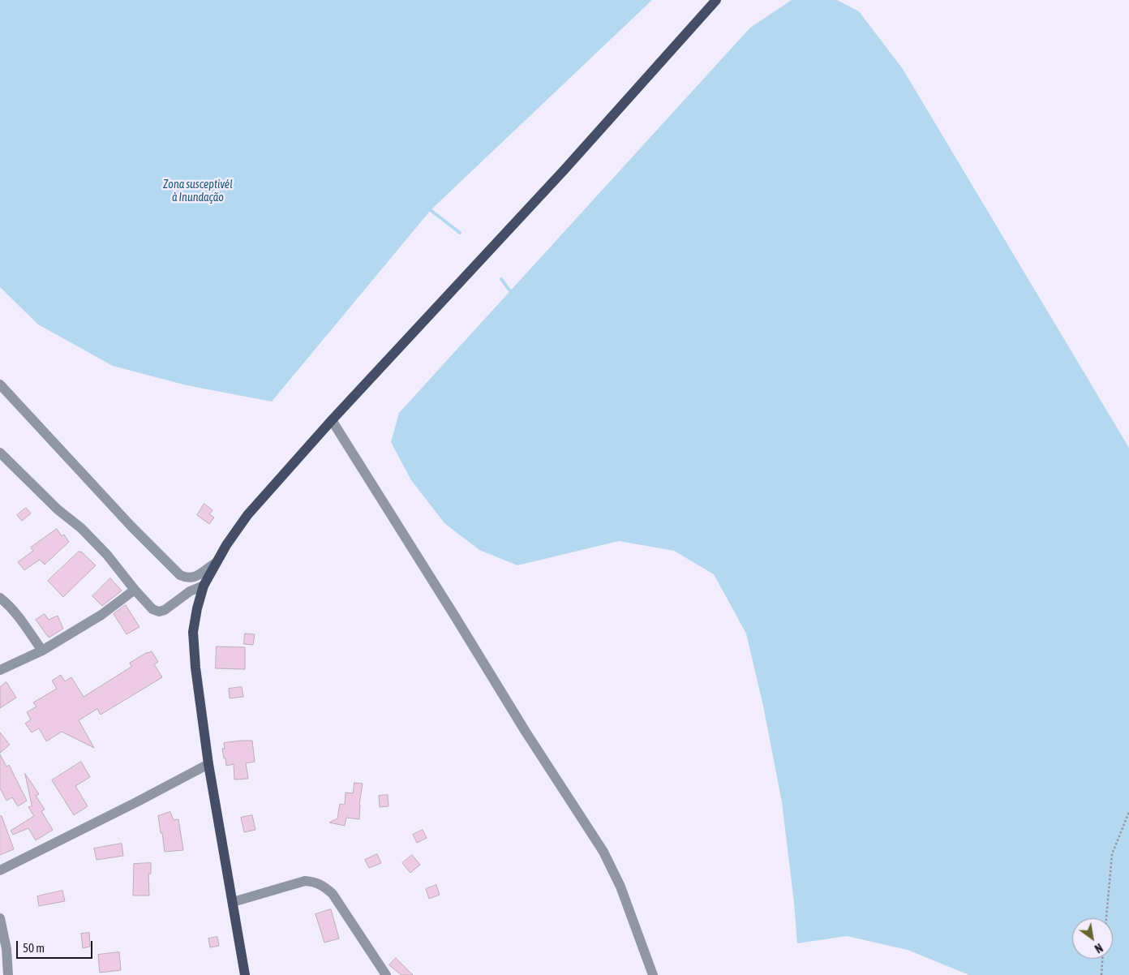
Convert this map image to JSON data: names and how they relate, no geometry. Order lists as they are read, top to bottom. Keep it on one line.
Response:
{"water":["Zona susceptivél à Inundação"],"scale_bar":"50 m","north":"bottom right"}
